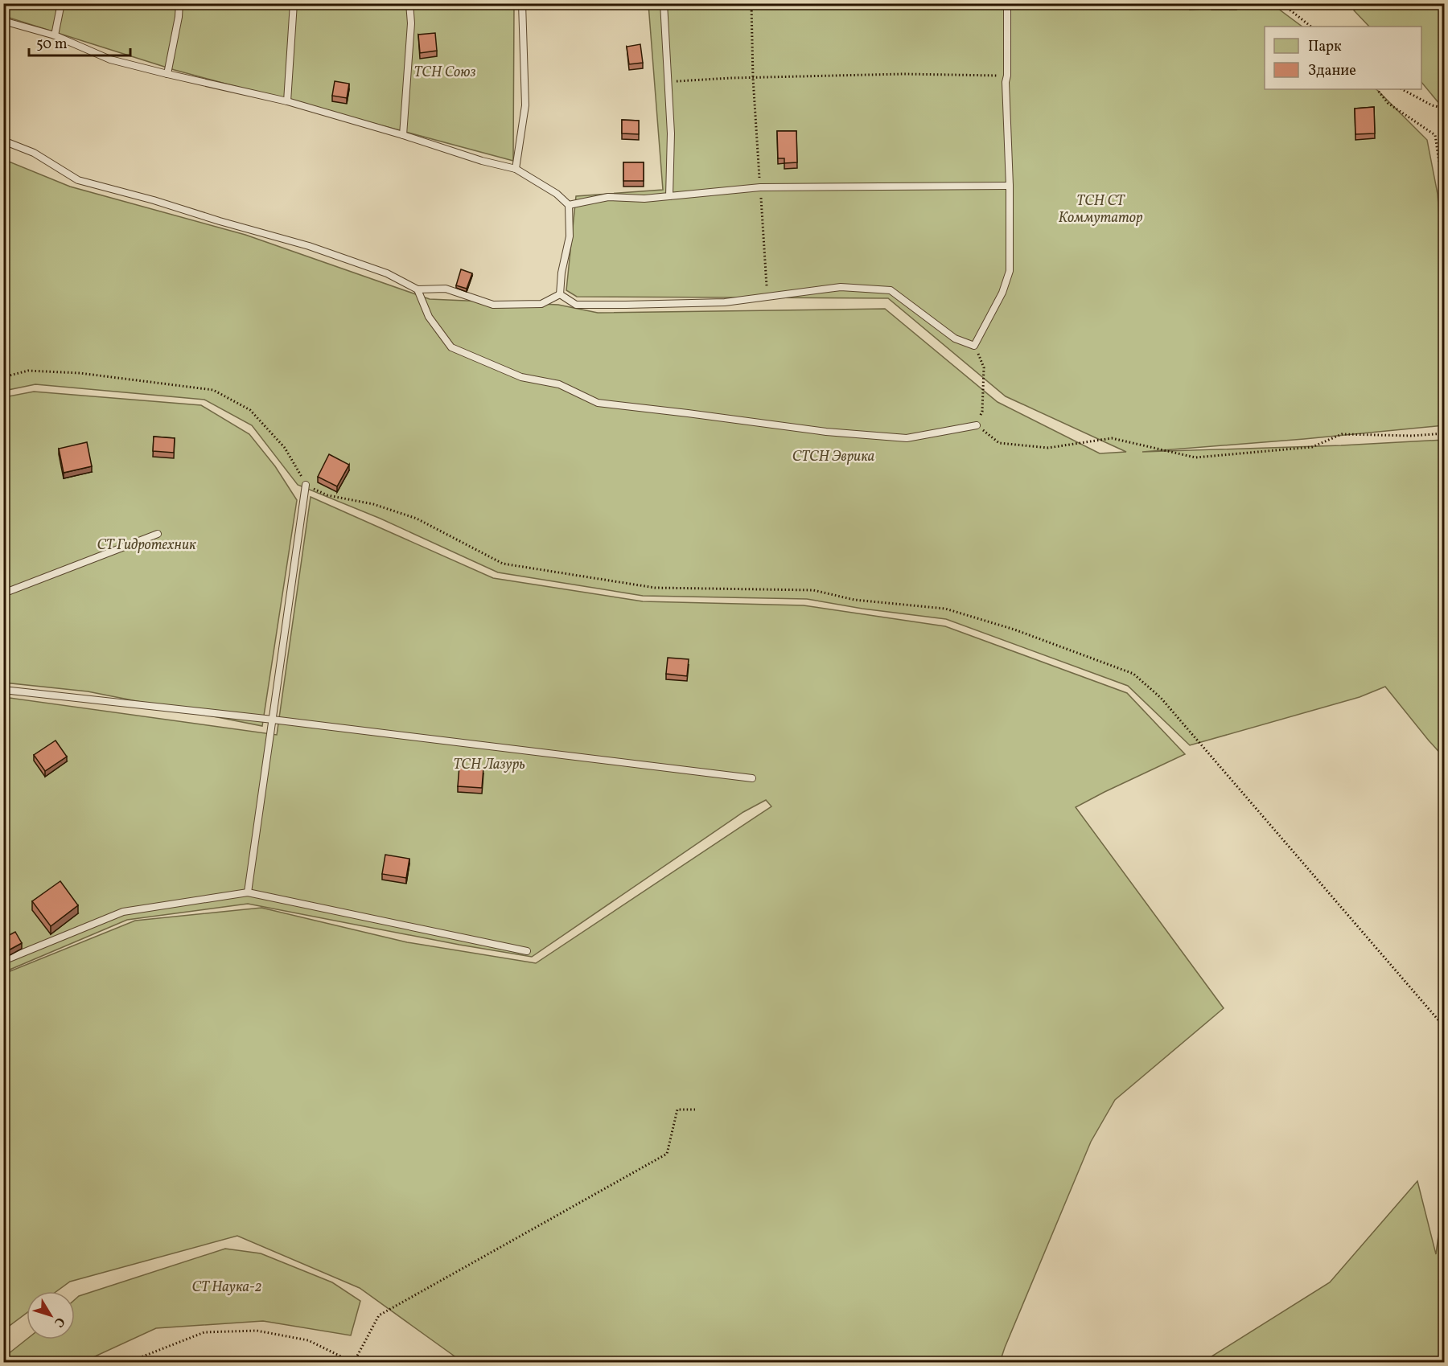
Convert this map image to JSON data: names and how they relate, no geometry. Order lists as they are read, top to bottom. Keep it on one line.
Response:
{"parks":["ТСН Союз","ТСН СТ Коммутатор","СТСН Эврика","СТ Гидротехник","ТСН Лазурь","СТ Наука-2"],"legend":["Парк","Здание"],"scale_bar":"50 m","north":"bottom right"}
